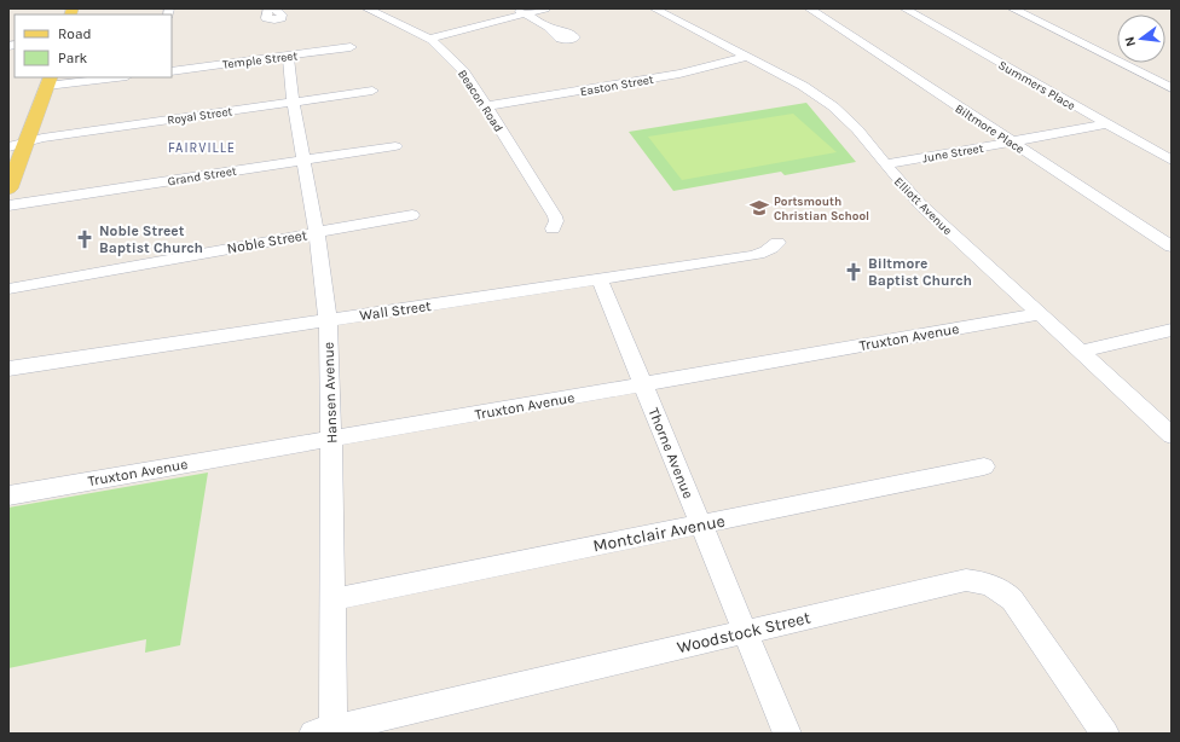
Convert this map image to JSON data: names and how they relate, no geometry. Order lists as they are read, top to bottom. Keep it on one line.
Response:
{"streets":{"street":["Temple Street","Easton Street","Summers Place","Beacon Road","Royal Street","Biltmore Place","June Street","Grand Street","Elliott Avenue","Noble Street","Wall Street","Truxton Avenue","Hansen Avenue","Thorne Avenue","Montclair Avenue","Woodstock Street"]},"crossings":[["Temple Street","Hansen Avenue"],["Easton Street","Beacon Road"],["Easton Street","Elliott Avenue"],["Summers Place","June Street"],["Royal Street","Hansen Avenue"],["Biltmore Place","June Street"],["June Street","Elliott Avenue"],["Grand Street","Hansen Avenue"],["Elliott Avenue","Truxton Avenue"],["Noble Street","Hansen Avenue"],["Wall Street","Hansen Avenue"],["Wall Street","Thorne Avenue"],["Truxton Avenue","Hansen Avenue"],["Truxton Avenue","Thorne Avenue"],["Hansen Avenue","Montclair Avenue"],["Hansen Avenue","Woodstock Street"],["Thorne Avenue","Montclair Avenue"],["Thorne Avenue","Woodstock Street"]],"districts":["FAIRVILLE"],"places":{"school or university":["Portsmouth Christian School"],"church":["Noble Street Baptist Church","Biltmore Baptist Church"]},"legend":["Road","Park"],"north":"left"}
